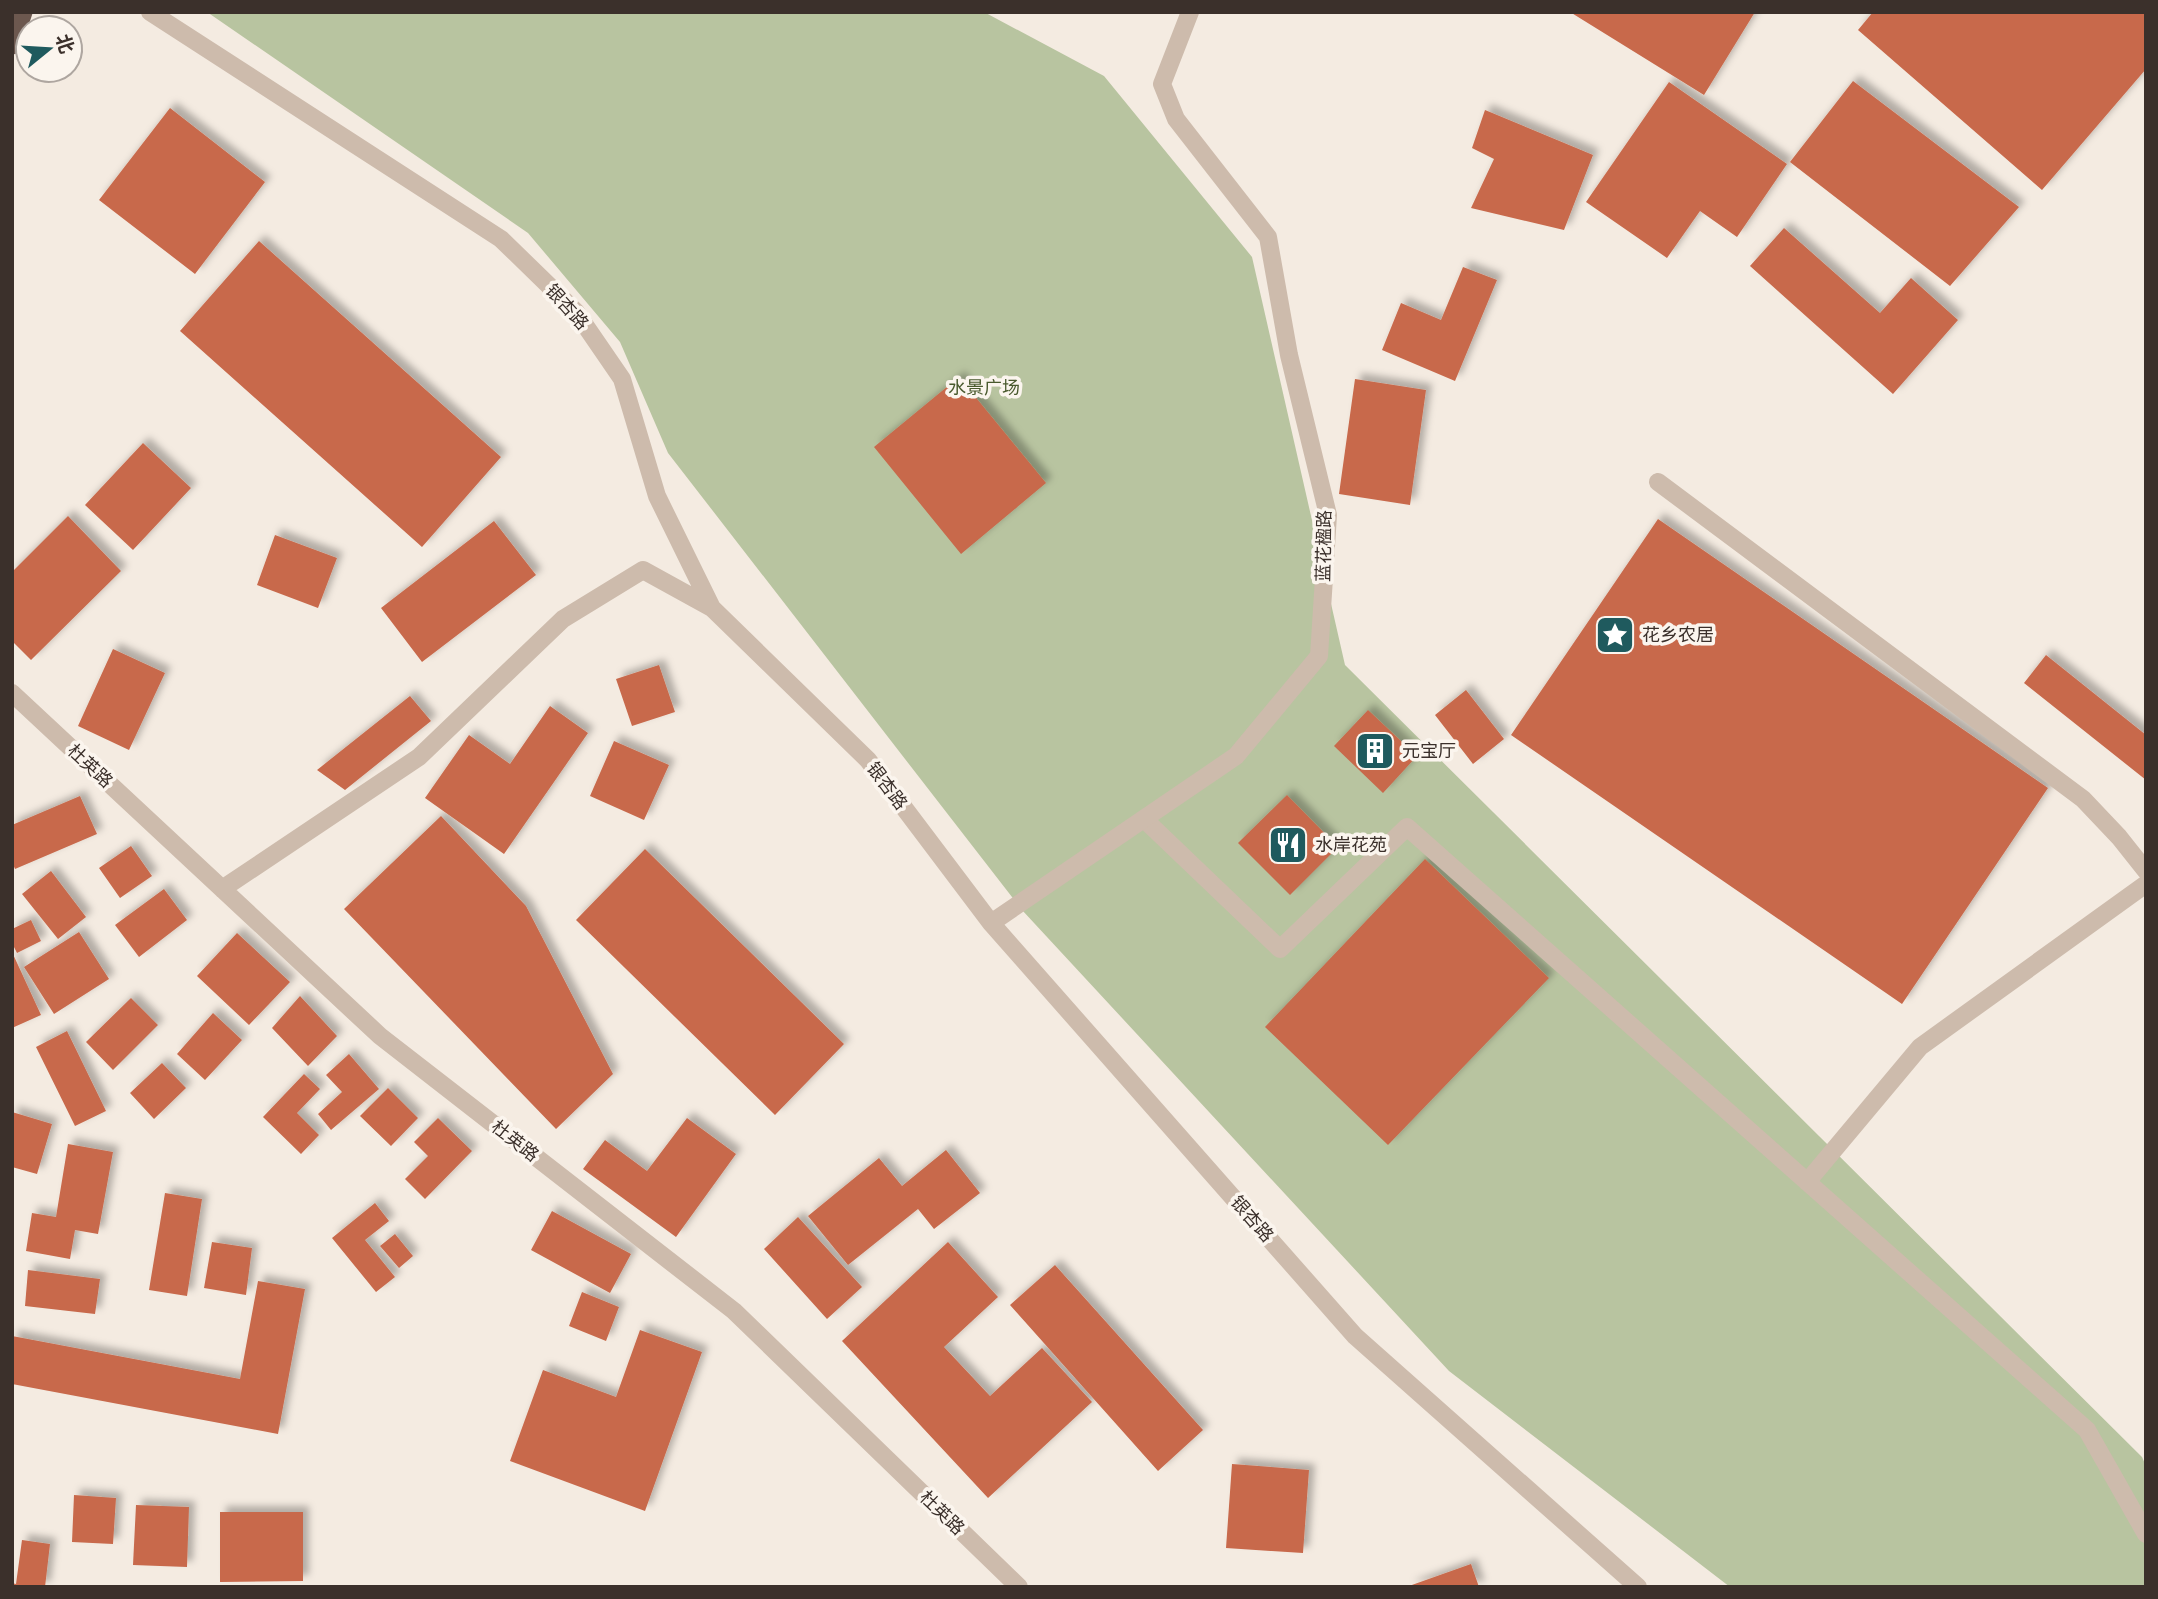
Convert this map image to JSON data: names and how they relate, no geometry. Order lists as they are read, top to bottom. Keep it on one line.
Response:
{"streets":{"street":["银杏路","蓝花楹路","杜英路"]},"crossings":[["银杏路","蓝花楹路"]],"parks":["水景广场"],"places":{"place":["花乡农居"],"building":["元宝厅"],"restaurant":["水岸花苑"]},"north":"right"}
